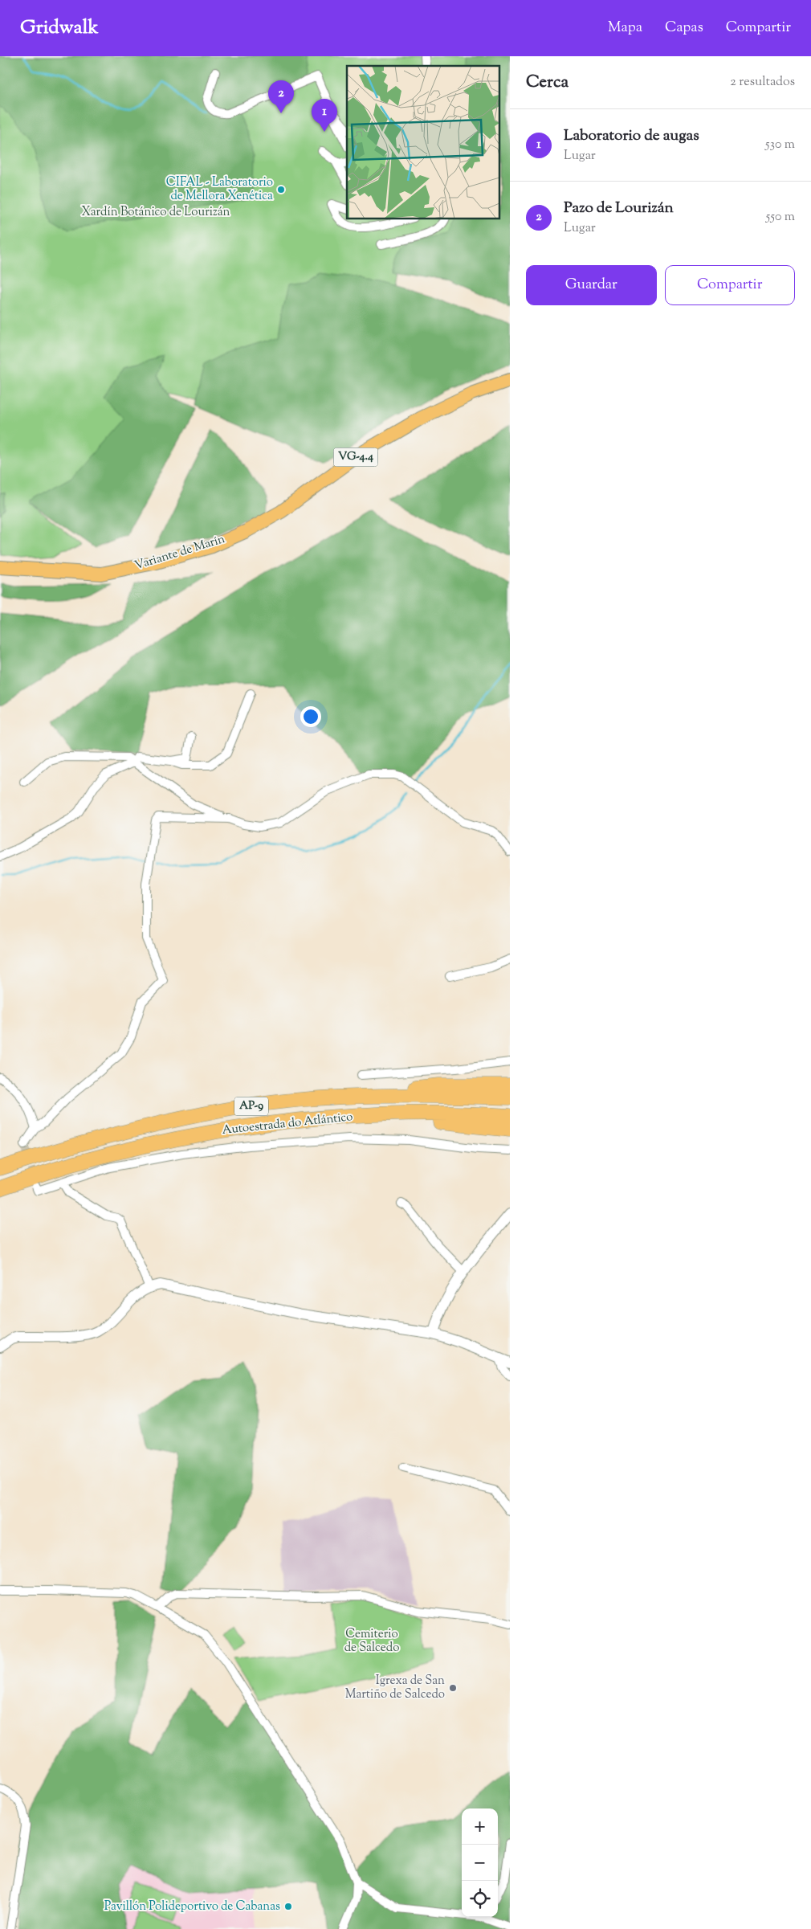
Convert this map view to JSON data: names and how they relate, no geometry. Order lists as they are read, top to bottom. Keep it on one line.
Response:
{"streets":{"highway":["VG-4.4","Variante de Marín","AP-9","Autoestrada do Atlántico"]},"parks":["Xardín Botánico de Lourizán","Cemiterio de Salcedo"],"places":["CIFAL - Laboratorio de Mellora Xenética","Igrexa de San Martiño de Salcedo","Pavillón Polideportivo de Cabanas"],"page":{"header":"Gridwalk","nav":["Mapa","Capas","Compartir"],"heading":["Cerca","2 resultados"],"pins":["2","1"],"list":[{"mark":"1","name":"Laboratorio de augas","note":"Lugar","value":"530 m"},{"mark":"2","name":"Pazo de Lourizán","note":"Lugar","value":"550 m"}],"buttons":["Guardar","Compartir"],"map_buttons":["+","−"]}}
